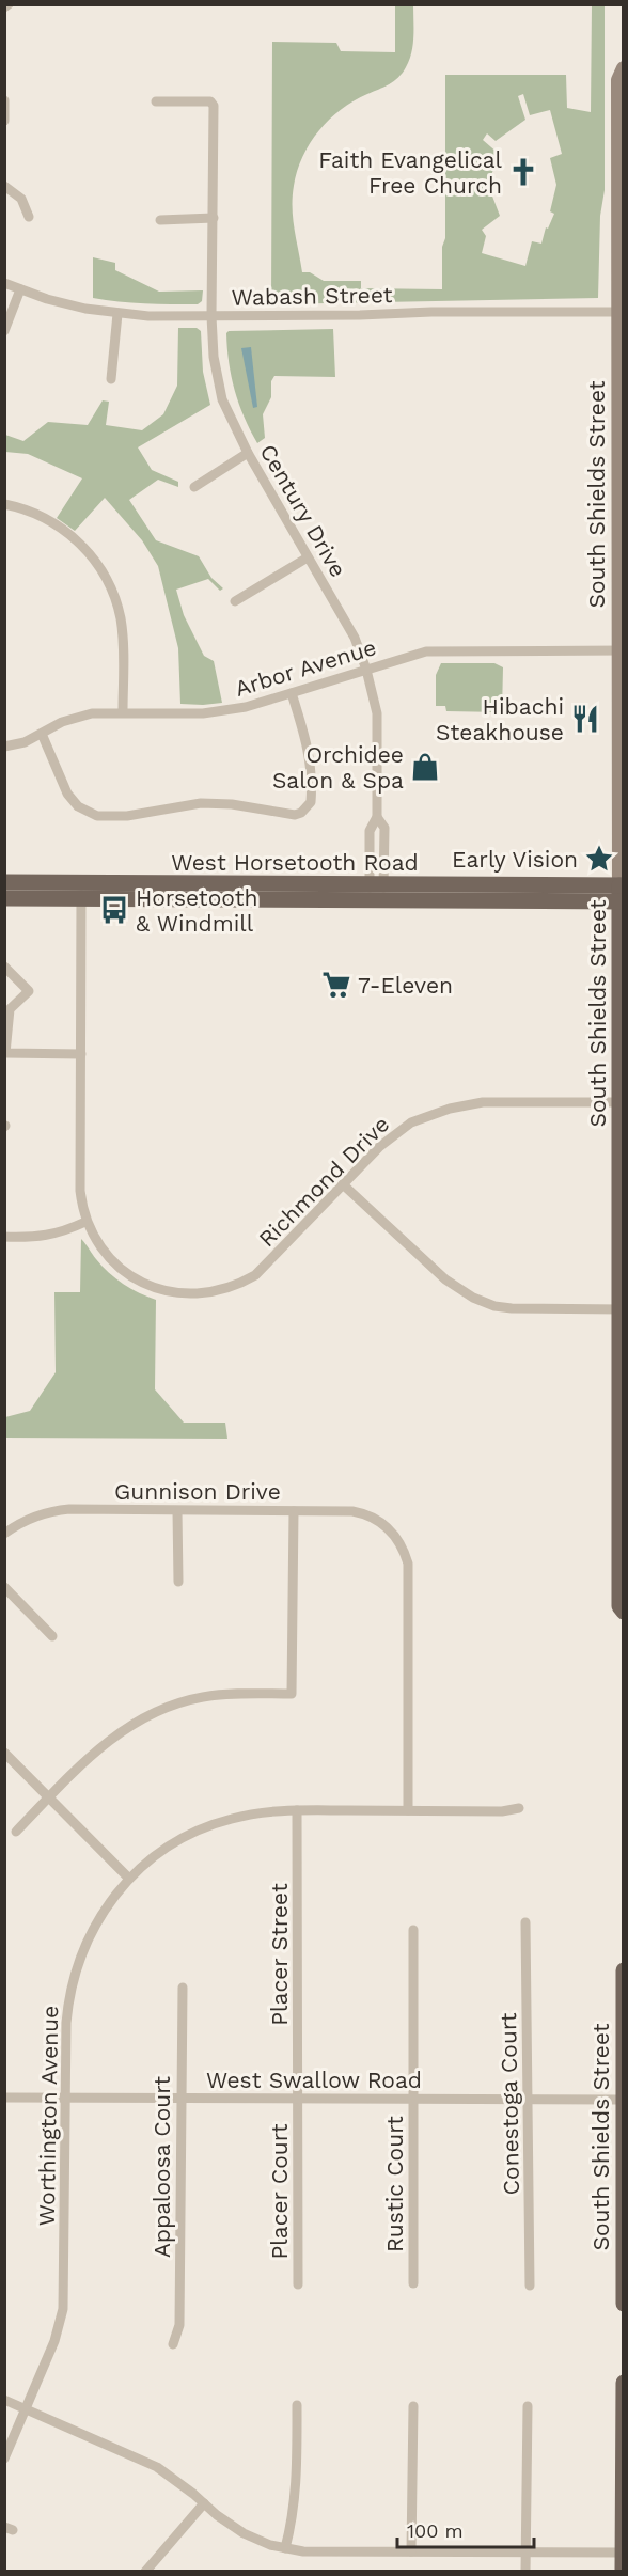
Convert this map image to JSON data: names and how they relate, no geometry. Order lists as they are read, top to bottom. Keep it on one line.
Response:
{"streets":{"main road":["South Shields Street","West Horsetooth Road"],"street":["Wabash Street","Century Drive","Arbor Avenue","Richmond Drive","Gunnison Drive","Placer Street","West Swallow Road","Conestoga Court","Worthington Avenue","Appaloosa Court","Rustic Court","Placer Court"]},"crossings":[["Wabash Street","South Shields Street"],["Wabash Street","Century Drive"],["South Shields Street","Arbor Avenue"],["South Shields Street","West Horsetooth Road"],["South Shields Street","Richmond Drive"],["South Shields Street","West Swallow Road"],["Century Drive","Arbor Avenue"],["Century Drive","West Horsetooth Road"],["Placer Street","West Swallow Road"],["Placer Street","Worthington Avenue"],["Placer Street","Placer Court"],["West Swallow Road","Conestoga Court"],["West Swallow Road","Worthington Avenue"],["West Swallow Road","Appaloosa Court"],["West Swallow Road","Rustic Court"],["West Swallow Road","Placer Court"]],"places":{"church":["Faith Evangelical Free Church"],"restaurant":["Hibachi Steakhouse"],"shop":["Orchidee Salon & Spa"],"place":["Early Vision"],"bus stop":["Horsetooth & Windmill"],"supermarket":["7-Eleven"]},"scale_bar":"100 m"}
